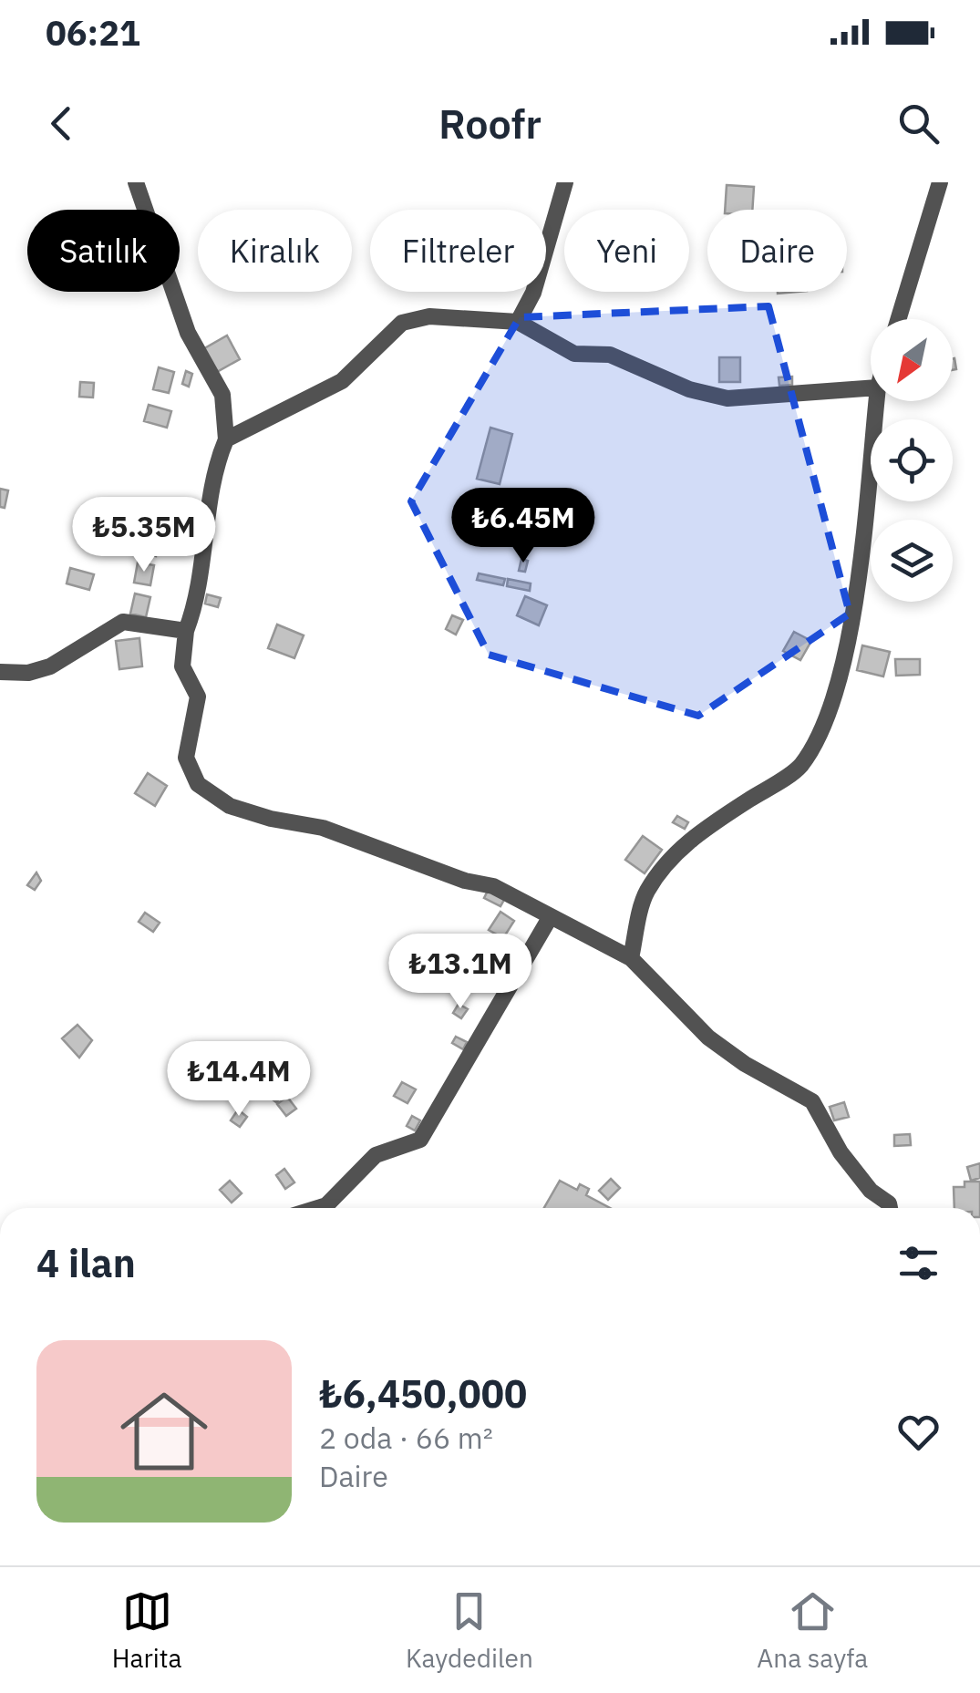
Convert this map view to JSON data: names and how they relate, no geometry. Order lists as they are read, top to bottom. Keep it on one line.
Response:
{"north":"bottom left","page":{"status":"06:21","header":"Roofr","chip":["Satılık","Kiralık","Filtreler","Yeni","Daire"],"price":["₺6.45M","₺5.35M","₺13.1M","₺14.4M"],"heading":"4 ilan","list":[{"name":"₺6,450,000","note":"2 oda · 66 m² · Daire"}],"tabs":["Harita","Kaydedilen","Ana sayfa"]}}
